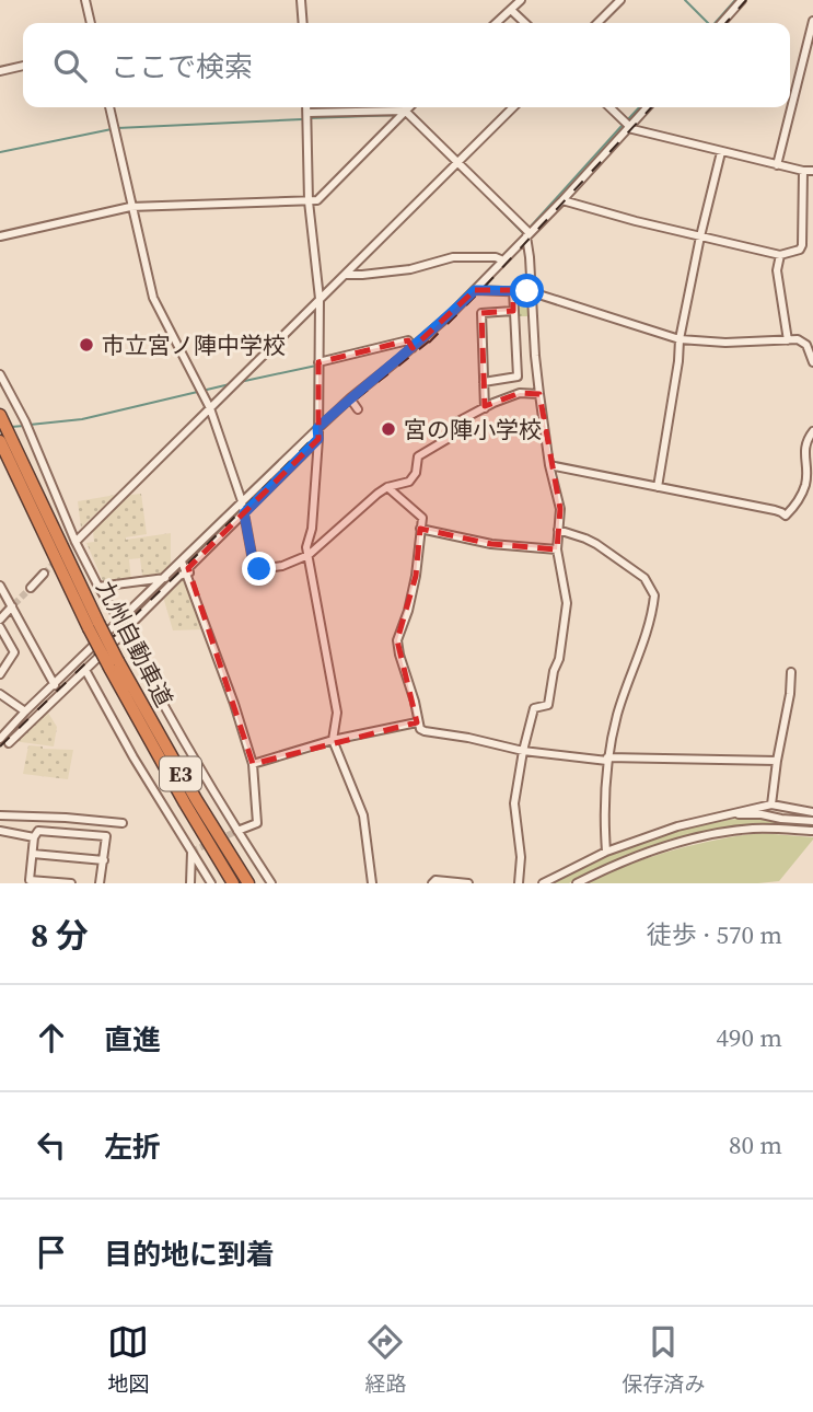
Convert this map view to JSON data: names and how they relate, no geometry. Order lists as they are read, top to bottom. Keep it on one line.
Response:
{"streets":{"highway":["九州自動車道","E3"]},"places":["市立宮ノ陣中学校","宮の陣小学校"],"page":{"search":"ここで検索","heading":["8 分","徒歩 · 570 m"],"list":[["直進","490 m"],["左折","80 m"],"目的地に到着"],"nav":["地図","経路","保存済み"]}}
